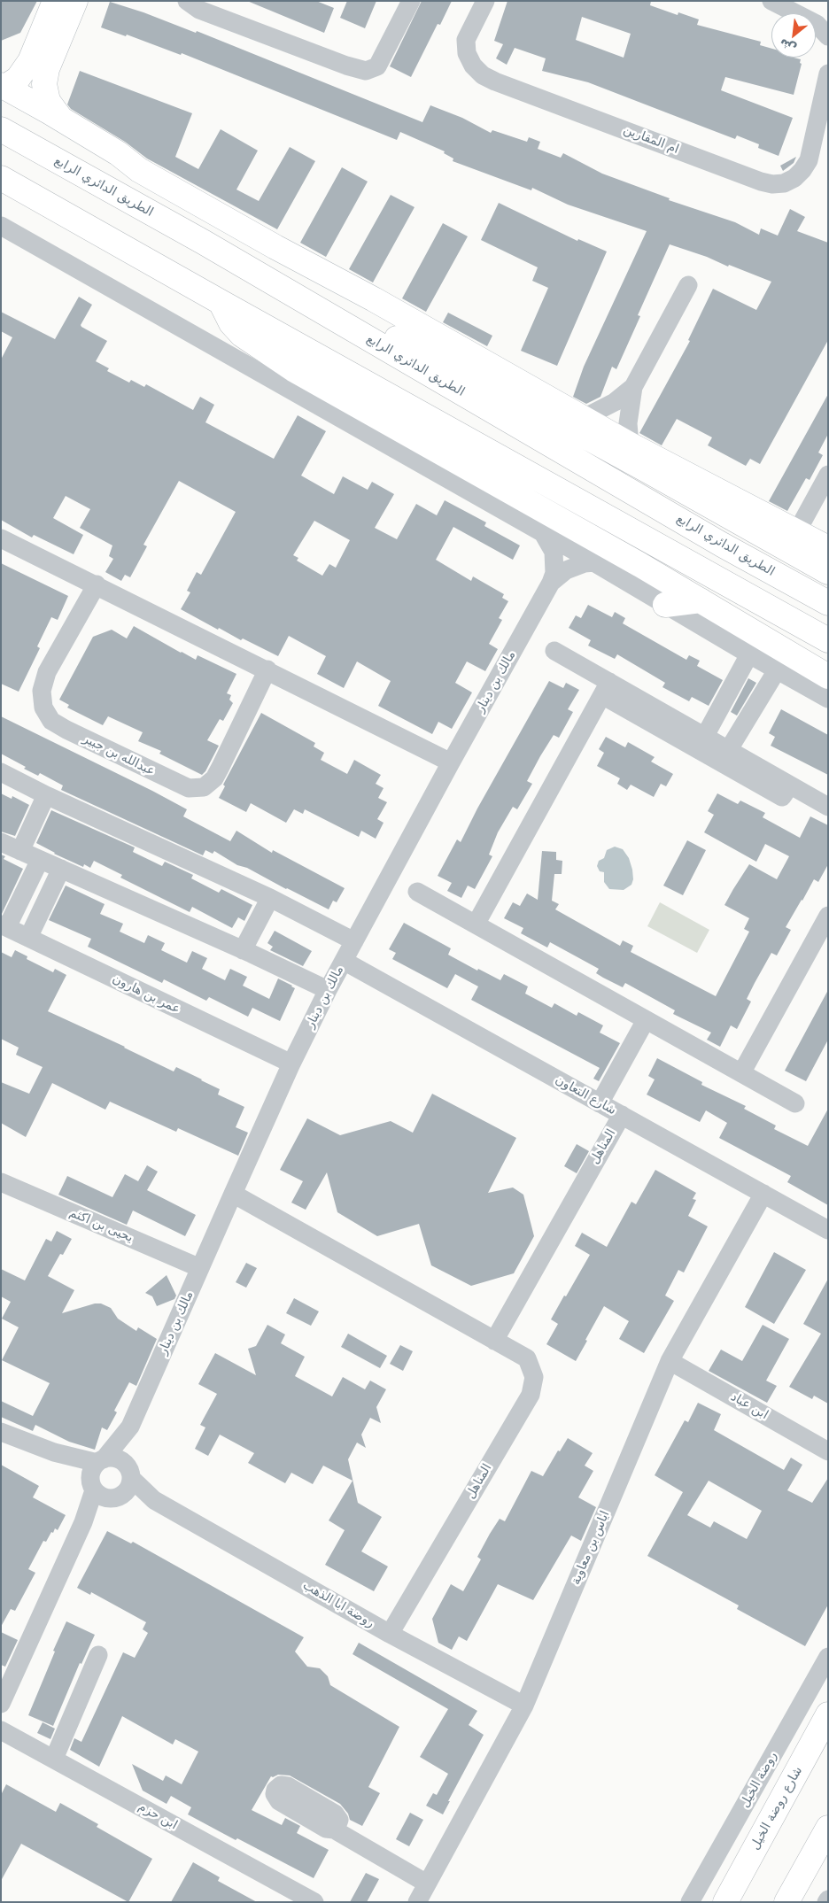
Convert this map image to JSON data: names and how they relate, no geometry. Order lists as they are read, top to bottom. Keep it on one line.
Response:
{"streets":{"main road":["الطريق الدائري الرابع","شارع روضة الخيل"],"street":["ام المقارين","مالك بن دينار","عبدالله بن جبير","عمر بن هارون","شارع التعاون","المناهل","يحيى بن اكثم","ابن عباد","اياس بن معاوية","روضة ابا الذهب","روضة الخيل","ابن حزم"]},"crossings":[["مالك بن دينار","عمر بن هارون"],["مالك بن دينار","شارع التعاون"],["مالك بن دينار","المناهل"],["مالك بن دينار","يحيى بن اكثم"],["مالك بن دينار","روضة ابا الذهب"],["شارع التعاون","المناهل"],["شارع التعاون","اياس بن معاوية"],["المناهل","روضة ابا الذهب"],["ابن عباد","اياس بن معاوية"],["اياس بن معاوية","روضة ابا الذهب"]],"north":"bottom left"}
